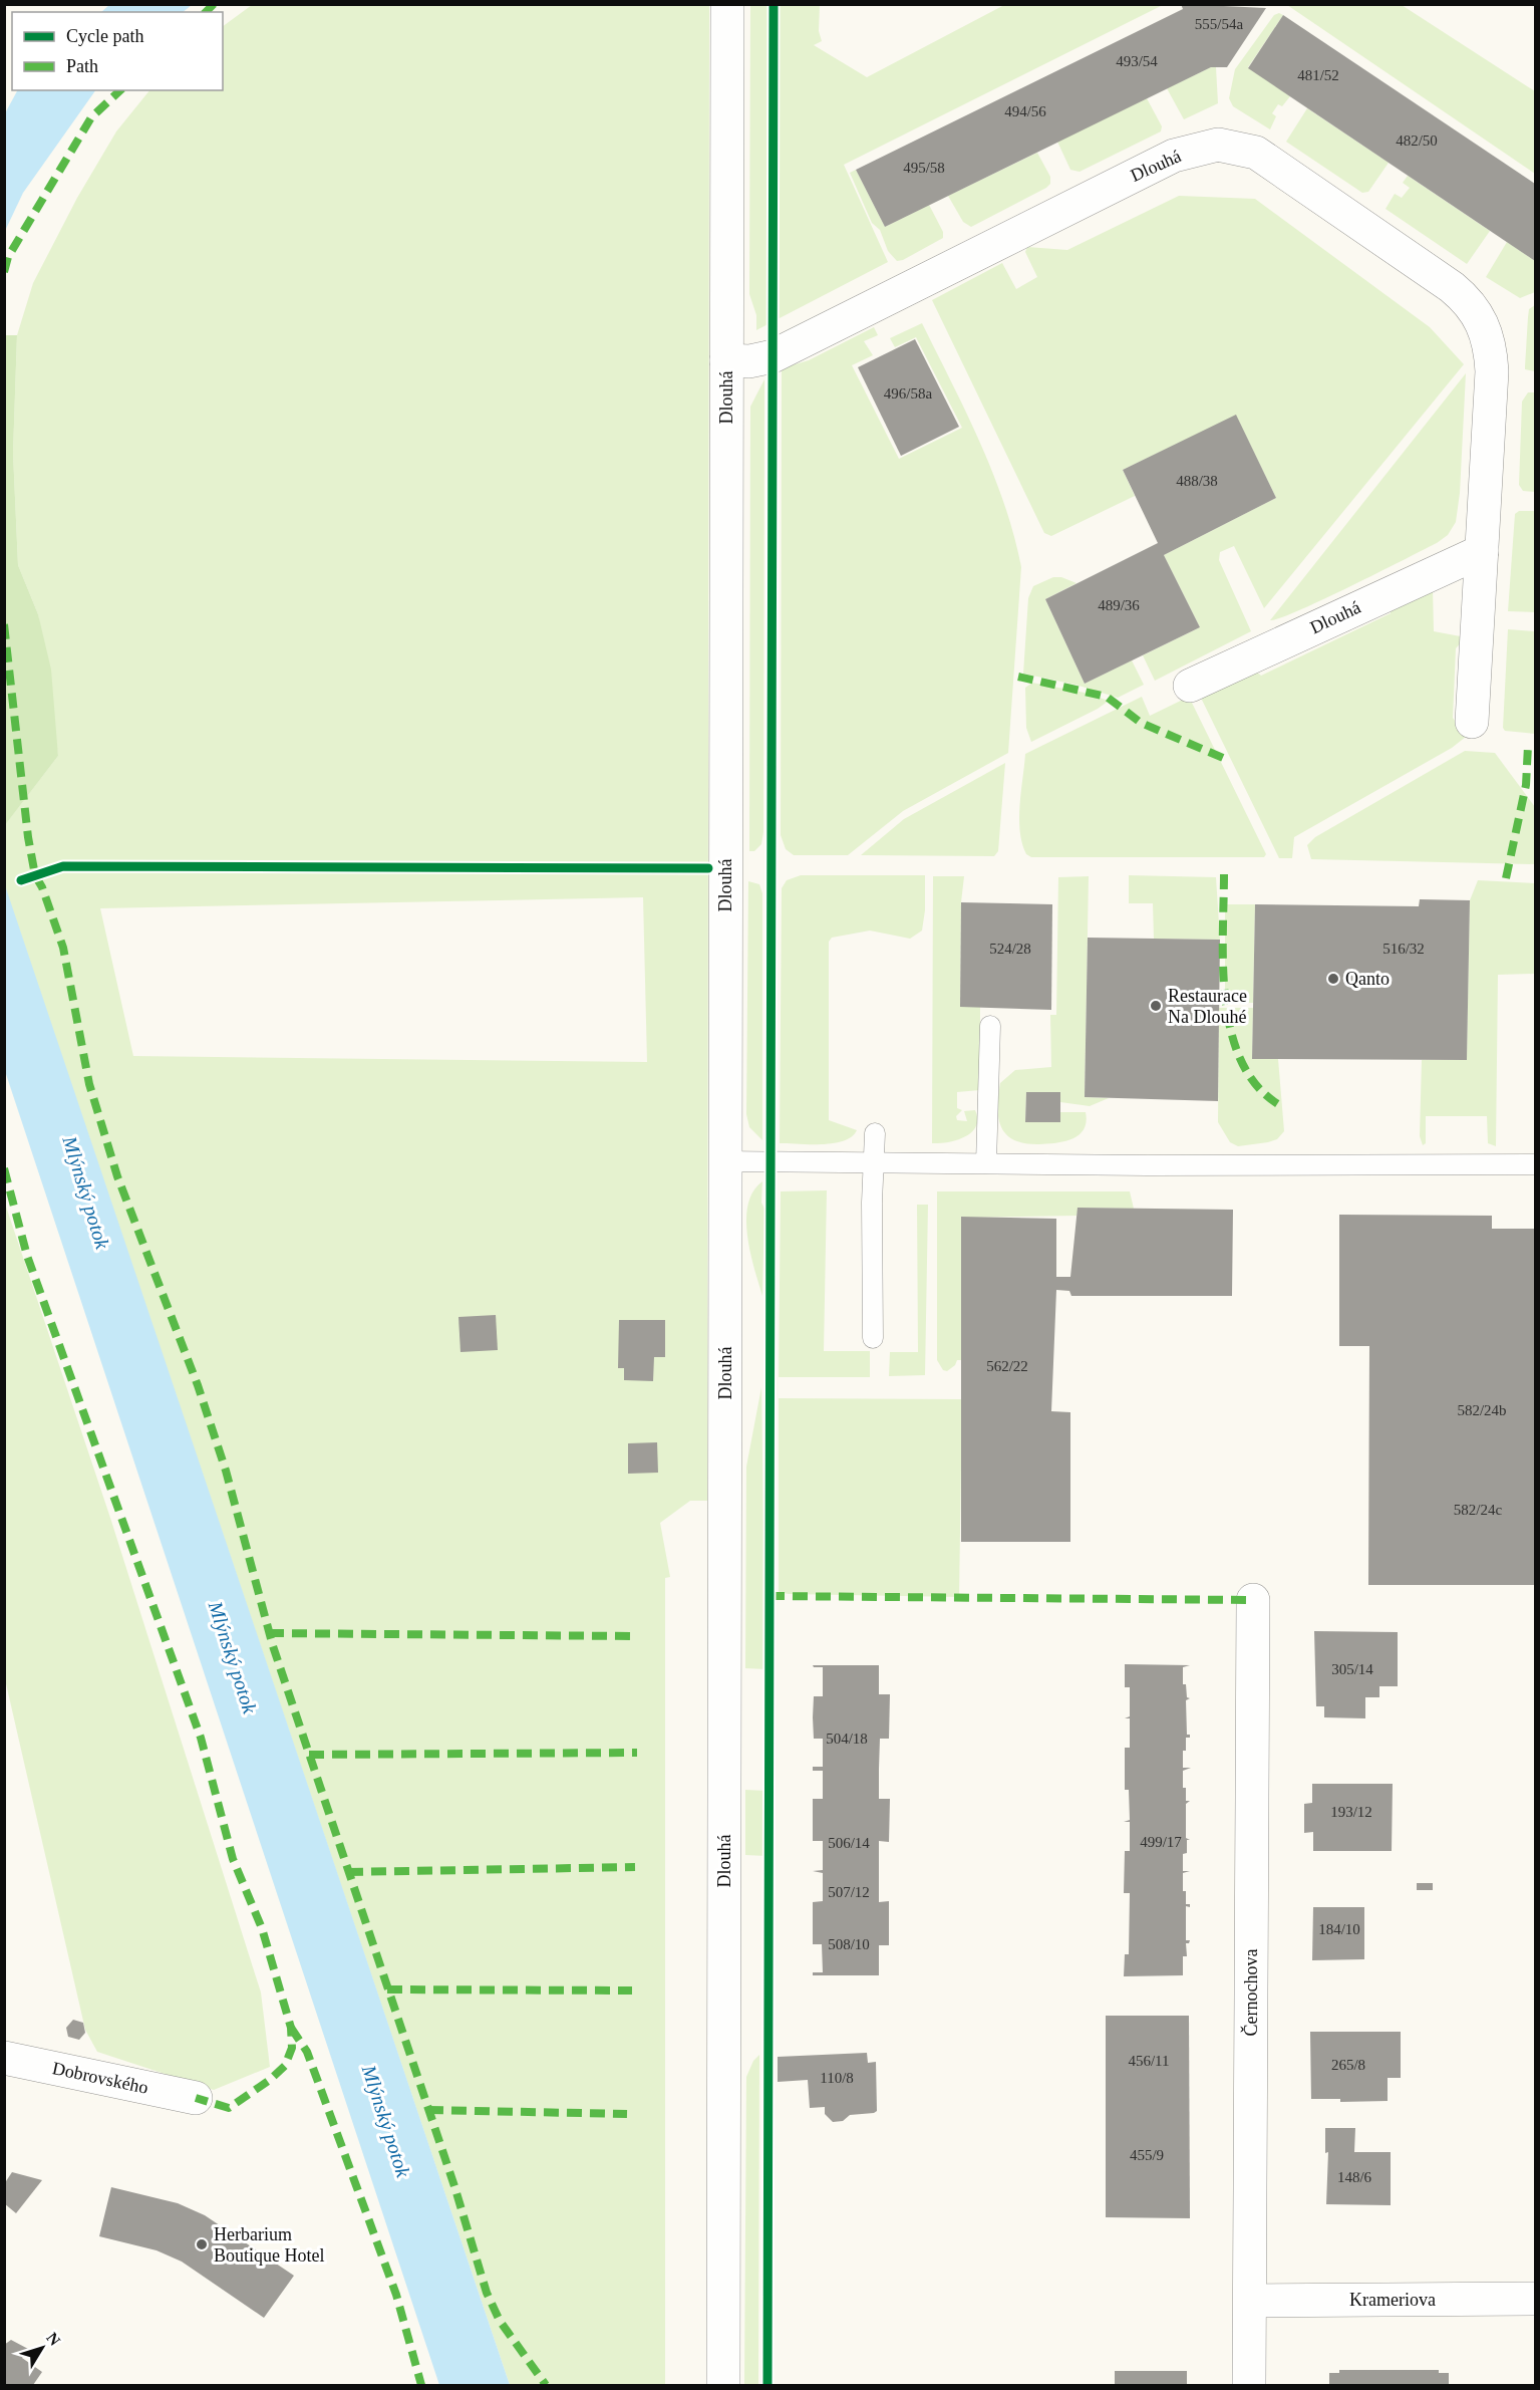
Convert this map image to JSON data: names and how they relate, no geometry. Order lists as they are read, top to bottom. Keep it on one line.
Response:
{"streets":{"street":["Dlouhá","Černochova","Dobrovského","Krameriova"]},"crossings":[["Černochova","Krameriova"]],"water":["Mlýnský potok"],"places":["Qanto","Restaurace Na Dlouhé","Herbarium Boutique Hotel"],"house_numbers":["555/54a","493/54","481/52","494/56","482/50","495/58","496/58a","488/38","489/36","524/28","516/32","562/22","582/24b","582/24c","305/14","504/18","193/12","499/17","506/14","507/12","184/10","508/10","456/11","265/8","110/8","455/9","148/6"],"legend":["Cycle path","Path"],"north":"top right"}
